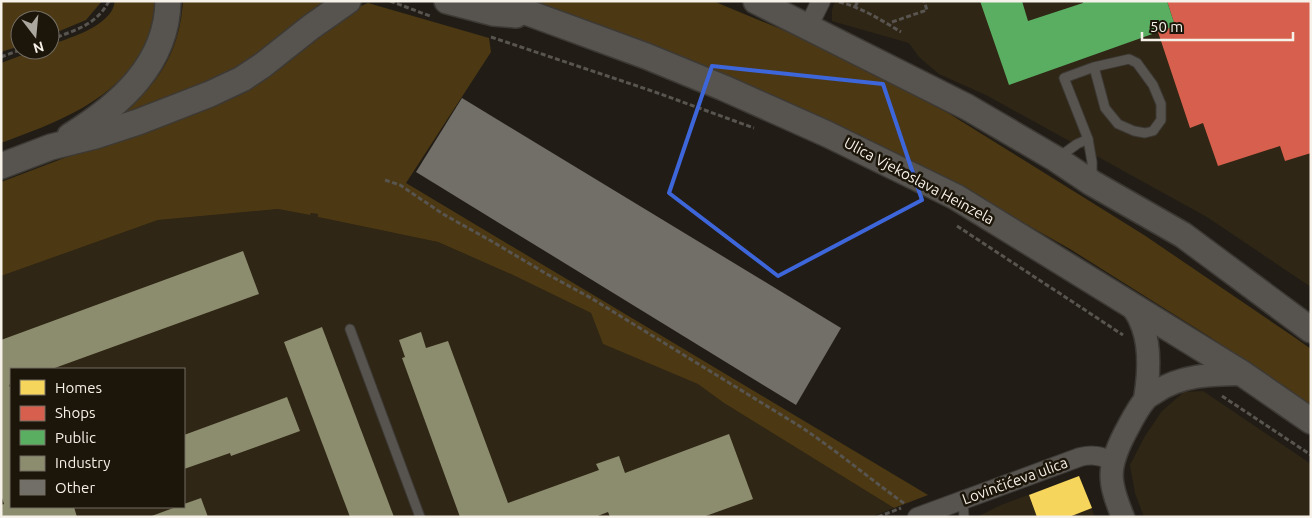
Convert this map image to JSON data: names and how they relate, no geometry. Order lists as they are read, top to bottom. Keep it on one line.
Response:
{"streets":{"main road":["Ulica Vjekoslava Heinzela"],"street":["Lovinčićeva ulica"]},"legend":["Homes","Shops","Public","Industry","Other"],"scale_bar":"50 m","north":"bottom"}
